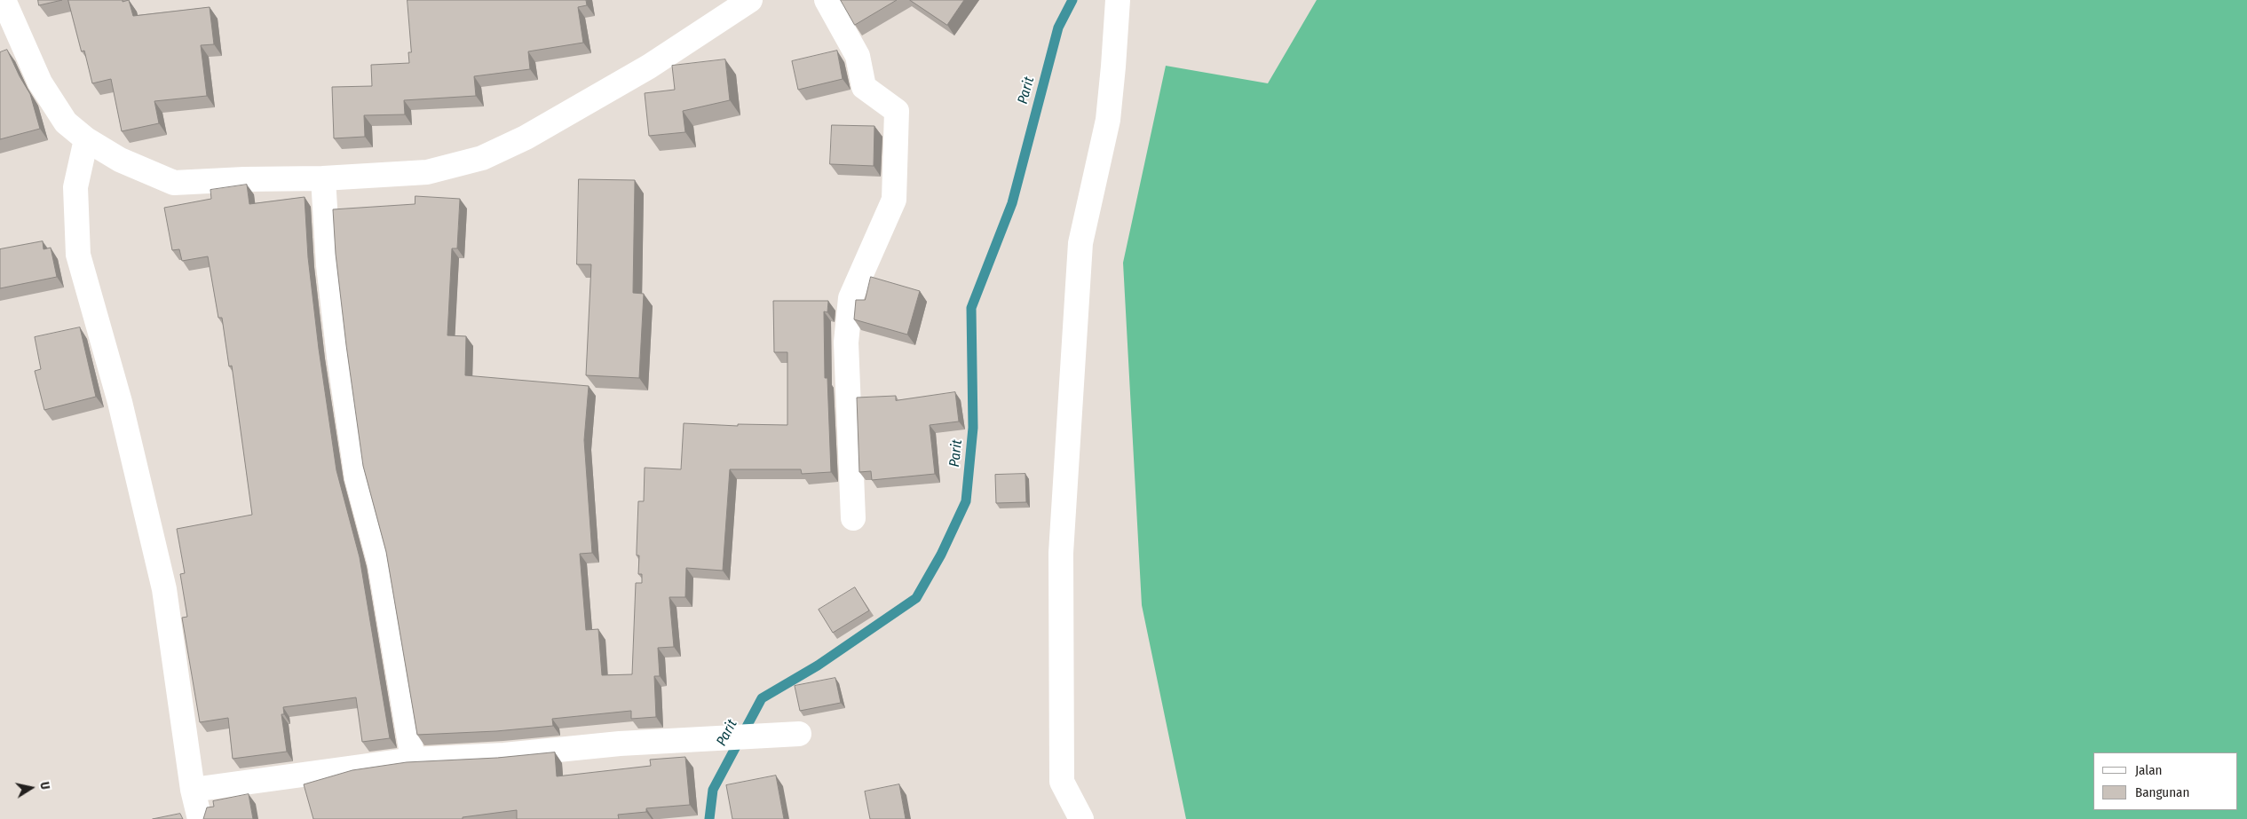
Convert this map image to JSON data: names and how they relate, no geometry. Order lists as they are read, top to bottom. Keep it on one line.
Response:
{"water":["Parit"],"legend":["Jalan","Bangunan"],"north":"right"}
